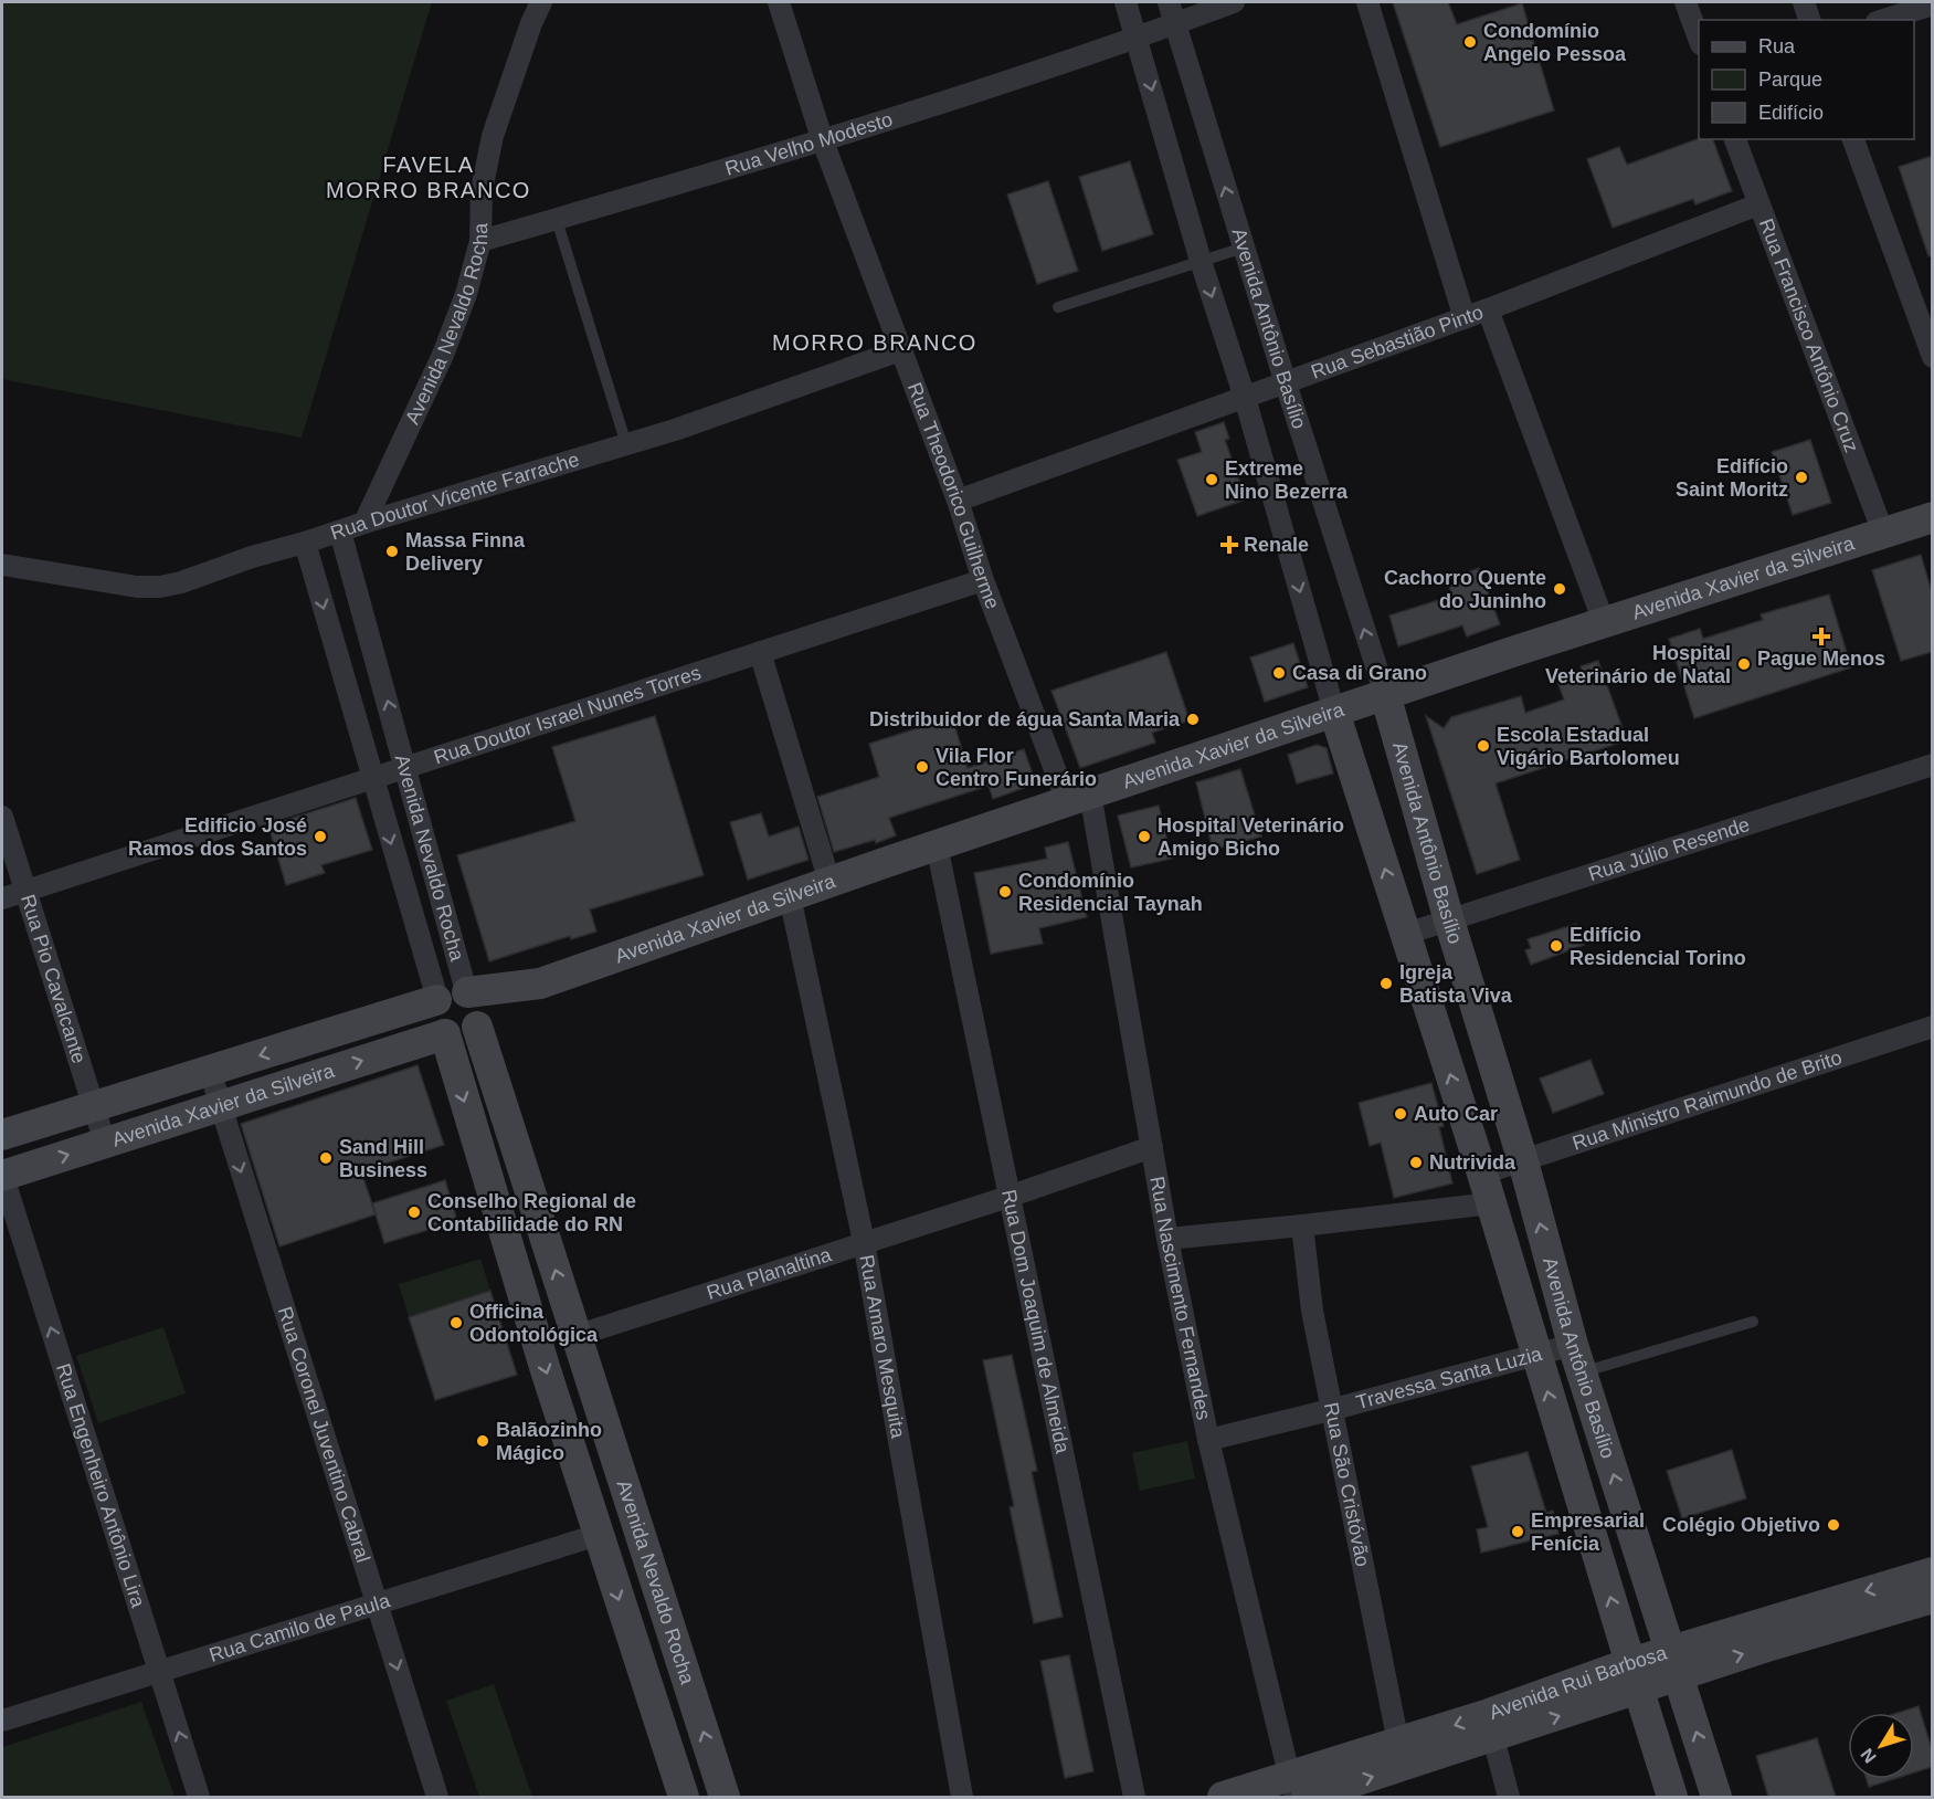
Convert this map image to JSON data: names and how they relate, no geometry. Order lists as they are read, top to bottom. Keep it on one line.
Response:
{"streets":{"main road":["Avenida Nevaldo Rocha","Avenida Antônio Basílio","Avenida Xavier da Silveira","Avenida Rui Barbosa"],"street":["Rua Velho Modesto","Rua Francisco Antônio Cruz","Rua Sebastião Pinto","Rua Doutor Vicente Farrache","Rua Theodorico Guilherme","Rua Doutor Israel Nunes Torres","Rua Júlio Resende","Rua Pio Cavalcante","Rua Ministro Raimundo de Brito","Rua Planaltina","Rua Nascimento Fernandes","Rua Dom Joaquim de Almeida","Rua Amaro Mesquita","Travessa Santa Luzia","Rua Coronel Juventino Cabral","Rua São Cristóvão","Rua Engenheiro Antônio Lira","Rua Camilo de Paula"]},"crossings":[["Rua Velho Modesto","Avenida Nevaldo Rocha"],["Rua Velho Modesto","Avenida Antônio Basílio"],["Rua Velho Modesto","Rua Theodorico Guilherme"],["Avenida Nevaldo Rocha","Rua Doutor Vicente Farrache"],["Avenida Nevaldo Rocha","Avenida Xavier da Silveira"],["Avenida Nevaldo Rocha","Rua Doutor Israel Nunes Torres"],["Avenida Nevaldo Rocha","Rua Planaltina"],["Avenida Nevaldo Rocha","Rua Camilo de Paula"],["Avenida Antônio Basílio","Rua Sebastião Pinto"],["Avenida Antônio Basílio","Avenida Xavier da Silveira"],["Avenida Antônio Basílio","Rua Júlio Resende"],["Avenida Antônio Basílio","Rua Ministro Raimundo de Brito"],["Avenida Antônio Basílio","Travessa Santa Luzia"],["Avenida Antônio Basílio","Avenida Rui Barbosa"],["Rua Francisco Antônio Cruz","Rua Sebastião Pinto"],["Rua Francisco Antônio Cruz","Avenida Xavier da Silveira"],["Rua Sebastião Pinto","Rua Theodorico Guilherme"],["Rua Doutor Vicente Farrache","Rua Theodorico Guilherme"],["Rua Theodorico Guilherme","Avenida Xavier da Silveira"],["Rua Theodorico Guilherme","Rua Doutor Israel Nunes Torres"],["Rua Theodorico Guilherme","Rua Nascimento Fernandes"],["Avenida Xavier da Silveira","Rua Pio Cavalcante"],["Avenida Xavier da Silveira","Rua Nascimento Fernandes"],["Avenida Xavier da Silveira","Rua Dom Joaquim de Almeida"],["Avenida Xavier da Silveira","Rua Amaro Mesquita"],["Avenida Xavier da Silveira","Rua Coronel Juventino Cabral"],["Avenida Xavier da Silveira","Rua Engenheiro Antônio Lira"],["Rua Doutor Israel Nunes Torres","Rua Pio Cavalcante"],["Rua Planaltina","Rua Nascimento Fernandes"],["Rua Planaltina","Rua Dom Joaquim de Almeida"],["Rua Planaltina","Rua Amaro Mesquita"],["Rua Nascimento Fernandes","Travessa Santa Luzia"],["Rua Nascimento Fernandes","Avenida Rui Barbosa"],["Travessa Santa Luzia","Rua São Cristóvão"],["Rua Coronel Juventino Cabral","Rua Camilo de Paula"],["Rua São Cristóvão","Avenida Rui Barbosa"],["Rua Engenheiro Antônio Lira","Rua Camilo de Paula"]],"one_way":["Rua Coronel Juventino Cabral","Rua Engenheiro Antônio Lira"],"districts":["FAVELA MORRO BRANCO","MORRO BRANCO"],"places":{"other":["Condomínio Angelo Pessoa","Edifício Saint Moritz","Extreme Nino Bezerra","Massa Finna Delivery","Cachorro Quente do Juninho","Hospital Veterinário de Natal","Casa di Grano","Distribuidor de água Santa Maria","Escola Estadual Vigário Bartolomeu","Vila Flor Centro Funerário","Edificio José Ramos dos Santos","Hospital Veterinário Amigo Bicho","Condomínio Residencial Taynah","Edifício Residencial Torino","Igreja Batista Viva","Auto Car","Sand Hill Business","Nutrivida","Conselho Regional de Contabilidade do RN","Officina Odontológica","Balãozinho Mágico","Colégio Objetivo","Empresarial Fenícia"],"health":["Renale","Pague Menos"]},"legend":["Rua","Parque","Edifício"],"north":"bottom left"}
